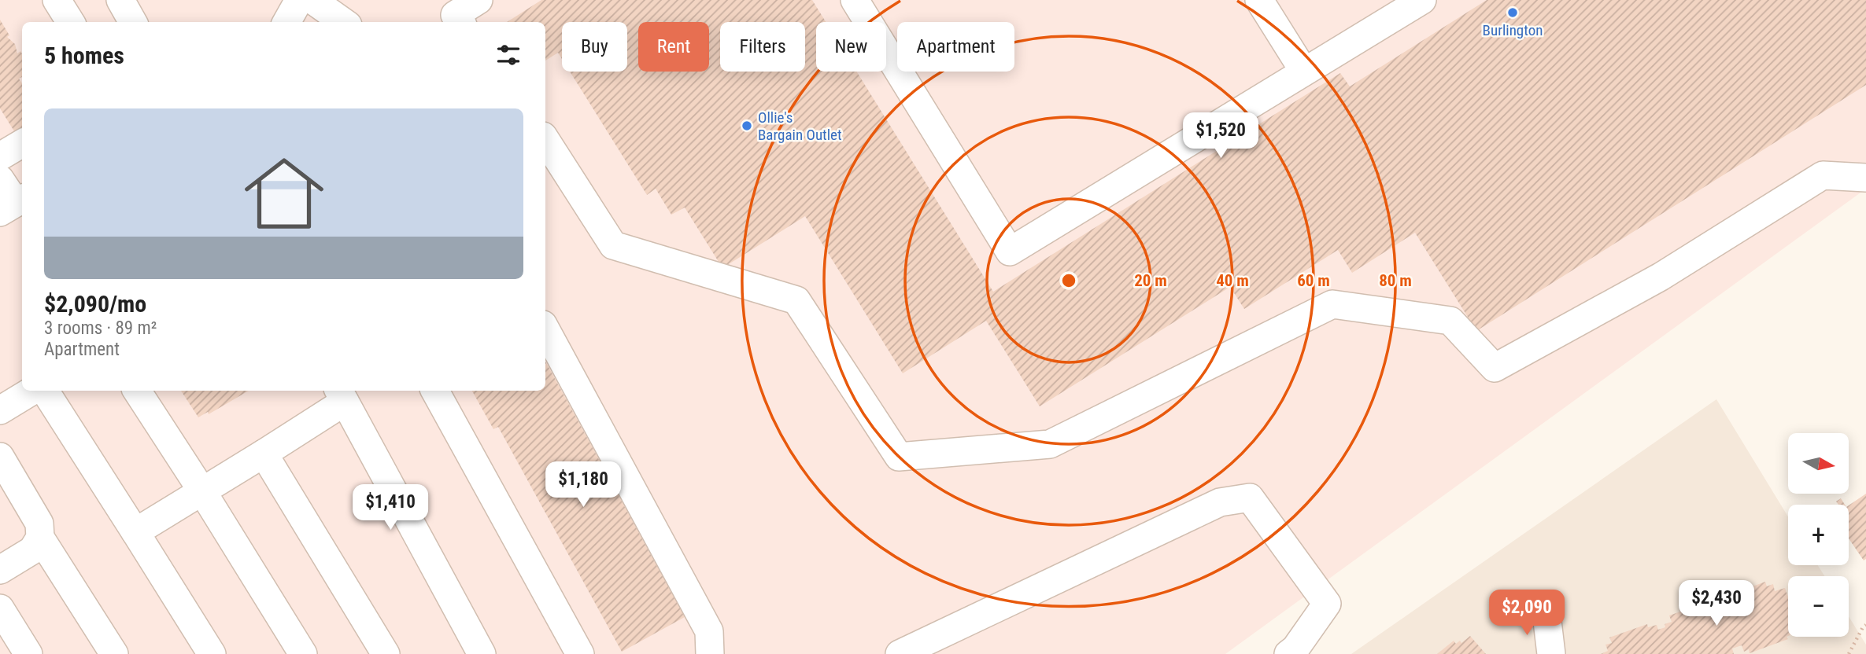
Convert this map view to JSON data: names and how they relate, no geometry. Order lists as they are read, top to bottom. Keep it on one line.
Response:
{"places":["Burlington","Ollie's Bargain Outlet"],"north":"right","page":{"chip":["Buy","Rent","Filters","New","Apartment"],"heading":"5 homes","list":[{"name":"$2,090/mo","note":"3 rooms · 89 m² · Apartment"}],"price":["$1,520","$1,180","$1,410","$2,430","$2,090"],"map_buttons":["+","−"]},"rings":["20 m","40 m","60 m","80 m"]}
